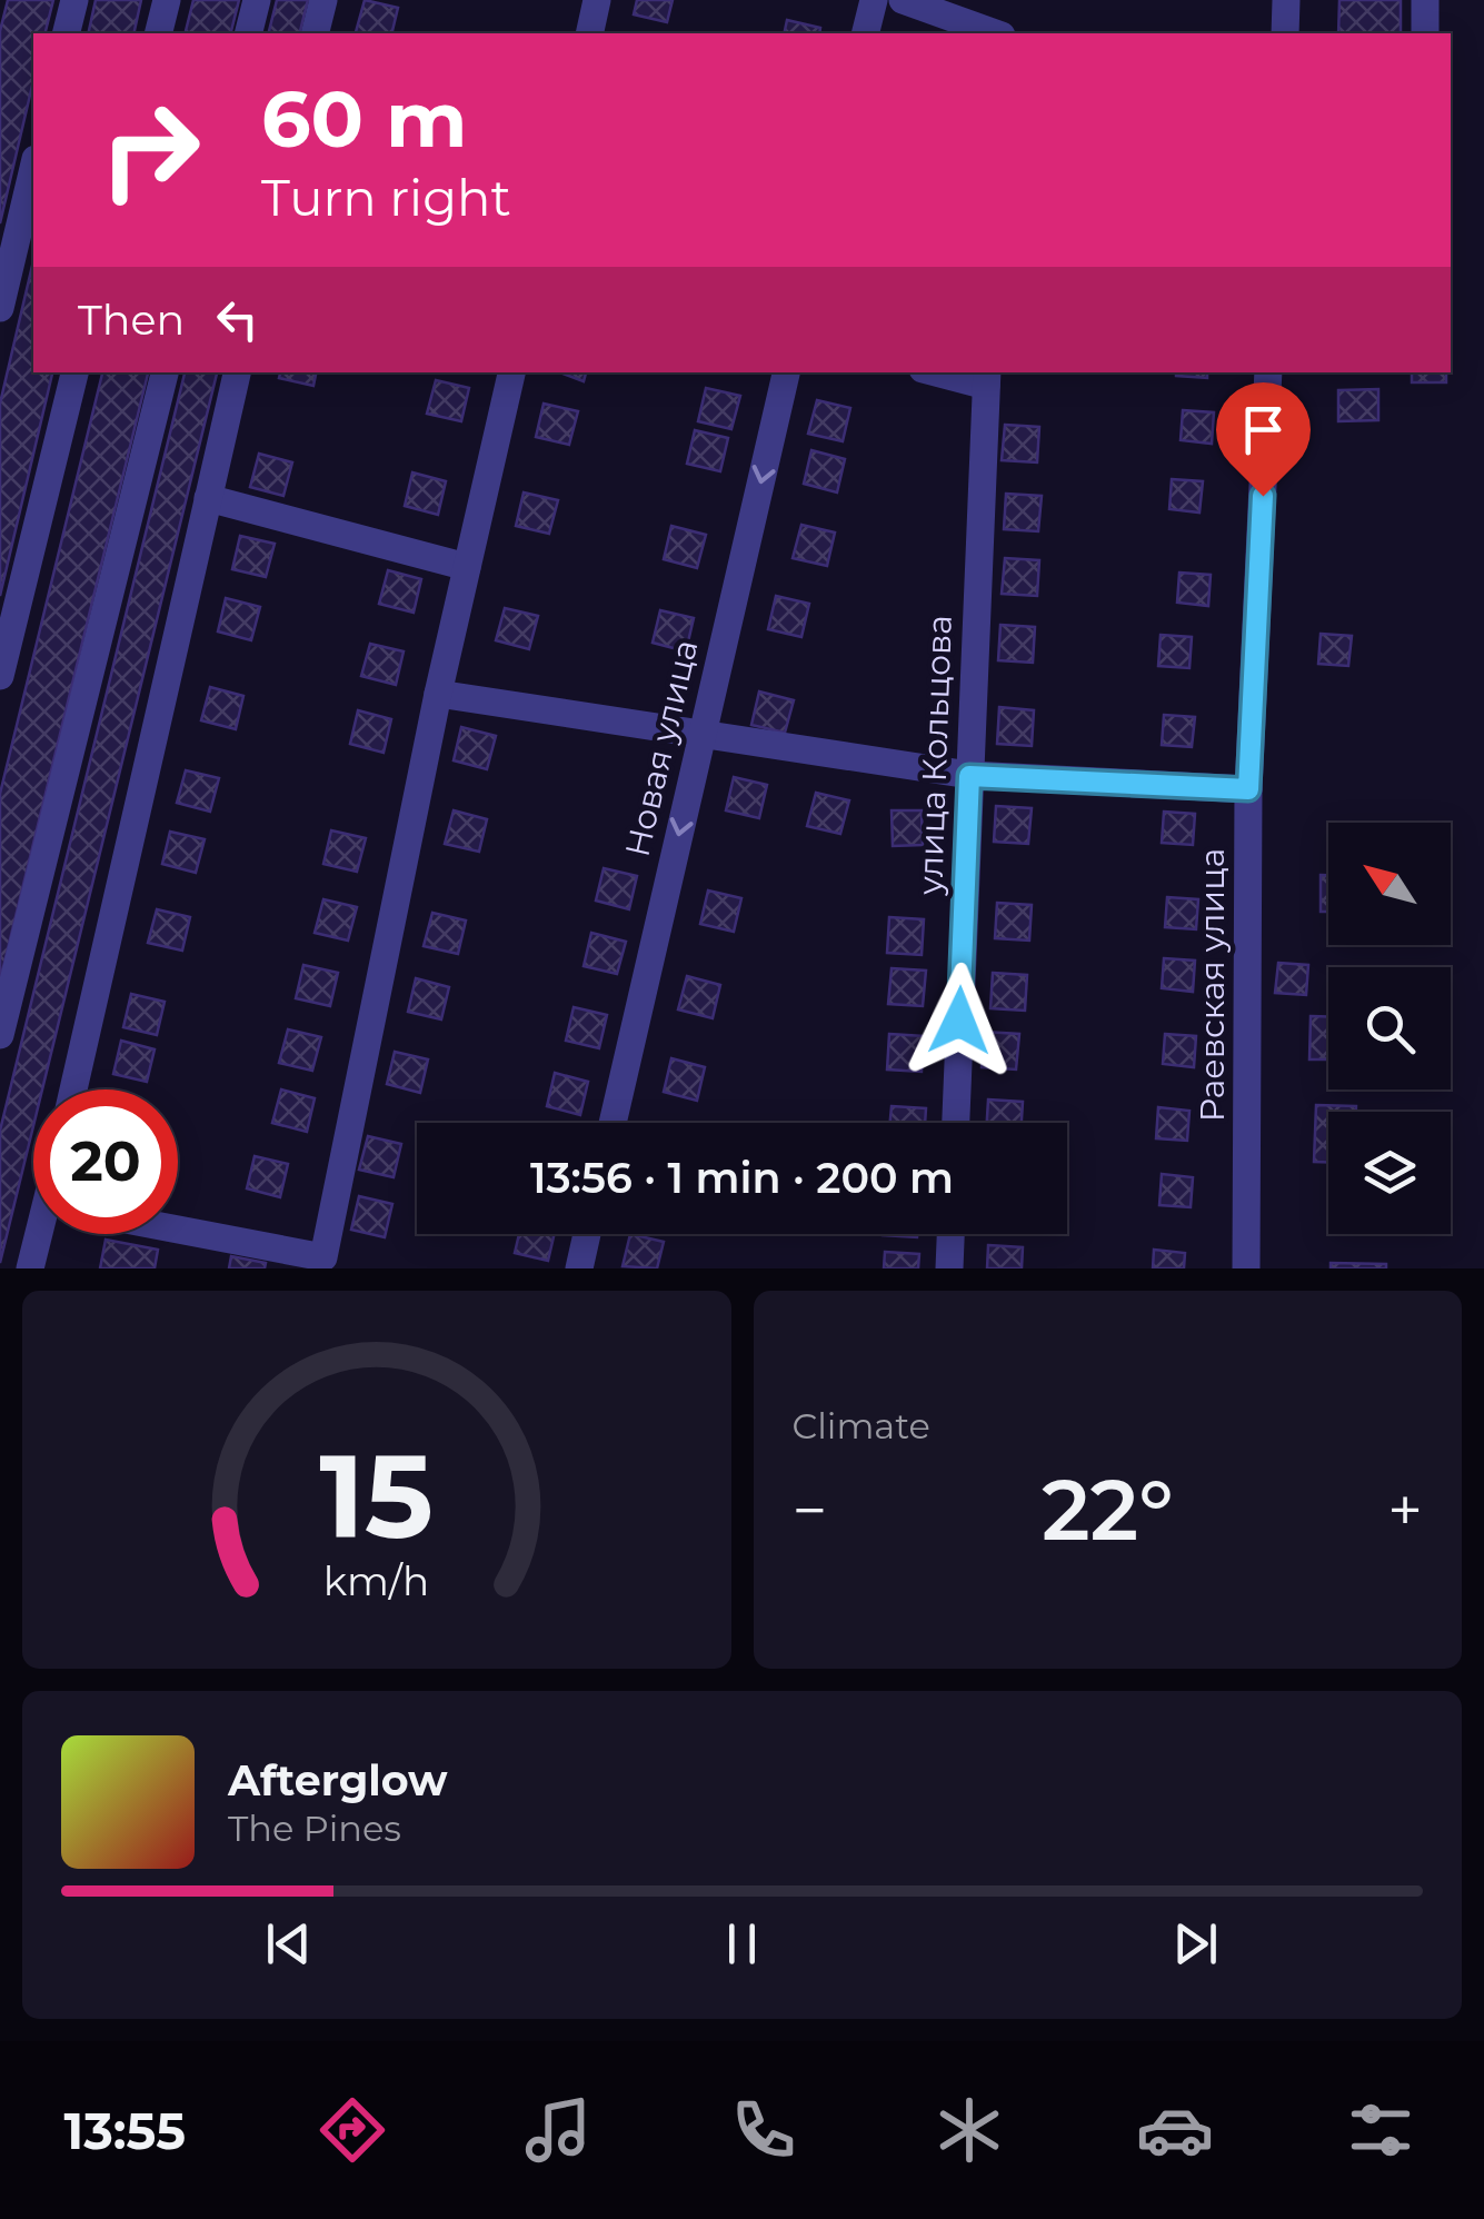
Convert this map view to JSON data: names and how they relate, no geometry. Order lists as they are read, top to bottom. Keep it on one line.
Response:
{"streets":{"street":["Новая улица","улица Кольцова","Раевская улица"]},"one_way":["Новая улица"],"north":"top left","page":{"turn":["60 m","Turn right"],"then":"Then","limit":"20","trip":"13:56 · 1 min · 200 m","tile":"Climate","heat":["−","22°","+"],"song":["Afterglow","The Pines"],"tabs":"13:55","gauge":["15","km/h"]}}
